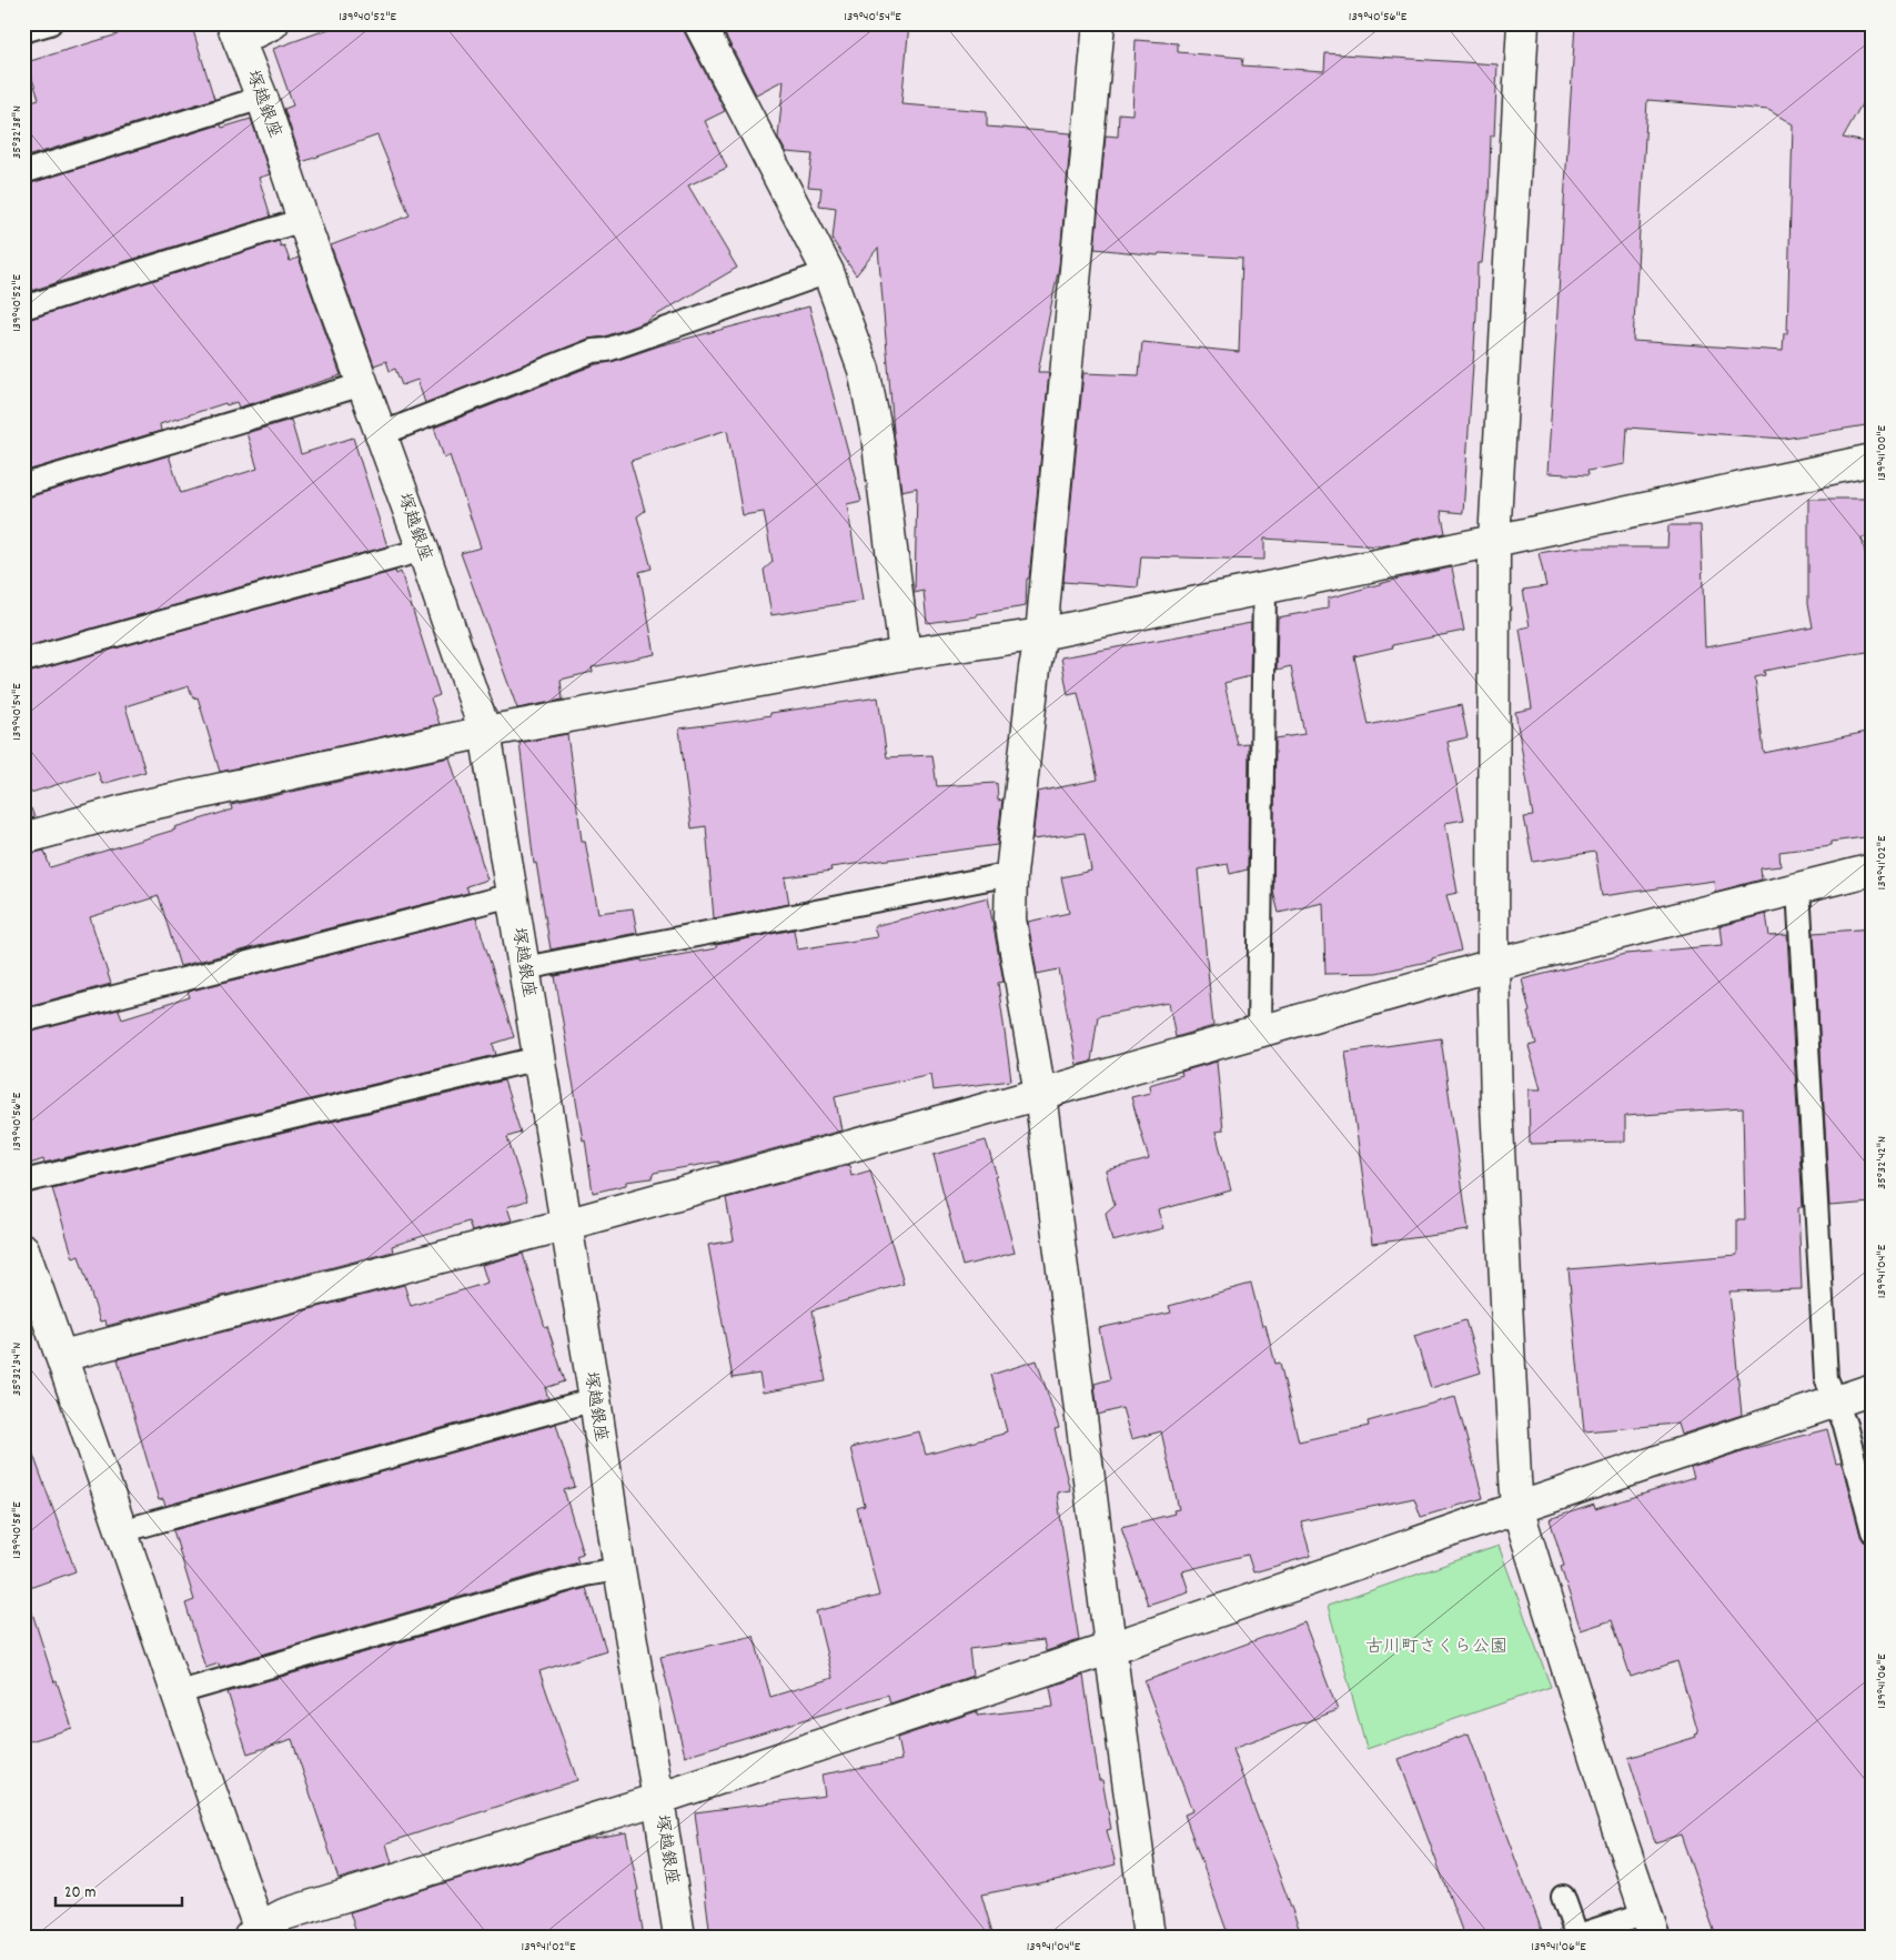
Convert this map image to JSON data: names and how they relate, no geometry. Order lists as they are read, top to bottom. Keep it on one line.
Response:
{"streets":{"street":["塚越銀座"]},"parks":["古川町さくら公園"],"scale_bar":"20 m","coordinates":["139°40'52\"E","139°40'54\"E","139°40'56\"E","35°32'38\"N","139°41'00\"E","139°41'02\"E","35°32'42\"N","139°41'04\"E","35°32'34\"N","139°40'58\"E","139°41'06\"E"]}
